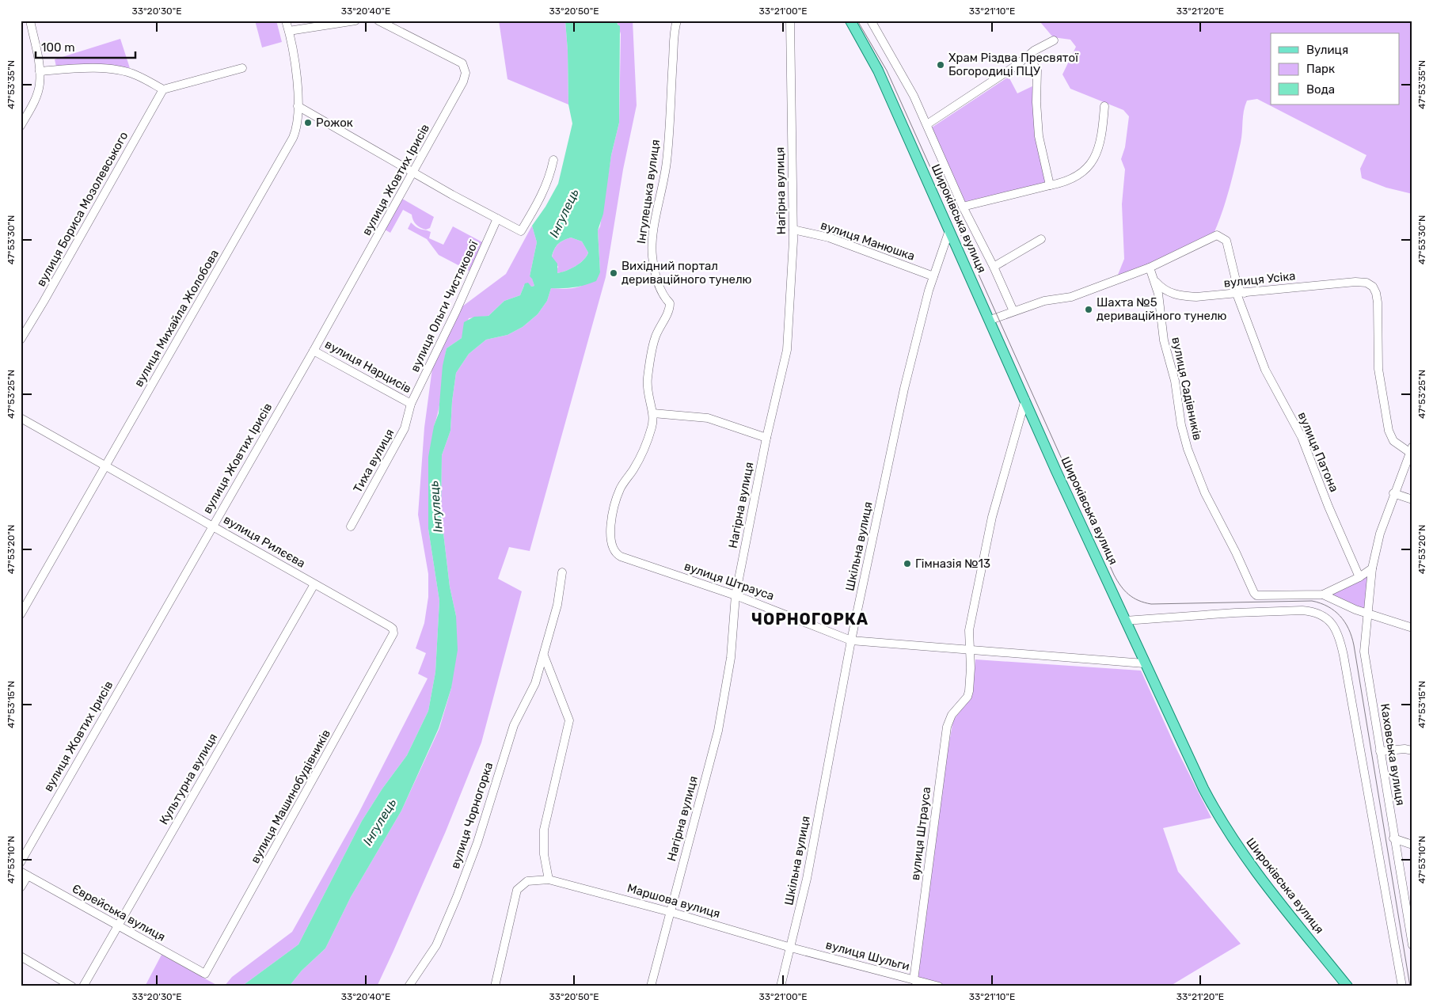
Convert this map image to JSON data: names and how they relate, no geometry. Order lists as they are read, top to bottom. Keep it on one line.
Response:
{"streets":{"main road":["Широківська вулиця"],"street":["вулиця Жовтих Ірисів","Нагірна вулиця","Інгулецька вулиця","вулиця Бориса Мозолевського","вулиця Манюшка","вулиця Усіка","вулиця Ольги Чистякової","вулиця Михайла Жолобова","вулиця Нарцисів","вулиця Садівників","вулиця Патона","Тиха вулиця","вулиця Рилєєва","Шкільна вулиця","вулиця Штрауса","Каховська вулиця","Культурна вулиця","вулиця Машинобудівників","вулиця Чорногорка","Маршова вулиця","Єврейська вулиця","вулиця Шульги"]},"crossings":[["вулиця Жовтих Ірисів","вулиця Нарцисів"],["вулиця Жовтих Ірисів","вулиця Рилєєва"],["Нагірна вулиця","вулиця Манюшка"],["Нагірна вулиця","вулиця Штрауса"],["Нагірна вулиця","Маршова вулиця"],["Інгулецька вулиця","вулиця Штрауса"],["Широківська вулиця","Шкільна вулиця"],["Широківська вулиця","вулиця Штрауса"],["вулиця Манюшка","Шкільна вулиця"],["вулиця Усіка","вулиця Садівників"],["вулиця Усіка","вулиця Патона"],["вулиця Усіка","Каховська вулиця"],["вулиця Ольги Чистякової","вулиця Нарцисів"],["вулиця Ольги Чистякової","Тиха вулиця"],["вулиця Михайла Жолобова","вулиця Рилєєва"],["вулиця Нарцисів","Тиха вулиця"],["вулиця Садівників","вулиця Патона"],["вулиця Рилєєва","Культурна вулиця"],["вулиця Рилєєва","вулиця Машинобудівників"],["Шкільна вулиця","вулиця Штрауса"],["Шкільна вулиця","Маршова вулиця"],["Шкільна вулиця","вулиця Шульги"],["вулиця Штрауса","вулиця Шульги"],["Культурна вулиця","Єврейська вулиця"],["вулиця Машинобудівників","Єврейська вулиця"],["Маршова вулиця","вулиця Шульги"]],"districts":["ЧОРНОГОРКА"],"water":["Інгулець"],"places":["Храм Різдва Пресвятої Богородиці ПЦУ","Рожок","Вихідний портал дериваційного тунелю","Шахта №5 дериваційного тунелю","Гімназія №13"],"legend":["Вулиця","Парк","Вода"],"scale_bar":"100 m","coordinates":["33°20'30\"E","33°20'40\"E","33°20'50\"E","33°21'00\"E","33°21'10\"E","33°21'20\"E","47°53'35\"N","47°53'30\"N","47°53'25\"N","47°53'20\"N","47°53'15\"N","47°53'10\"N"]}
